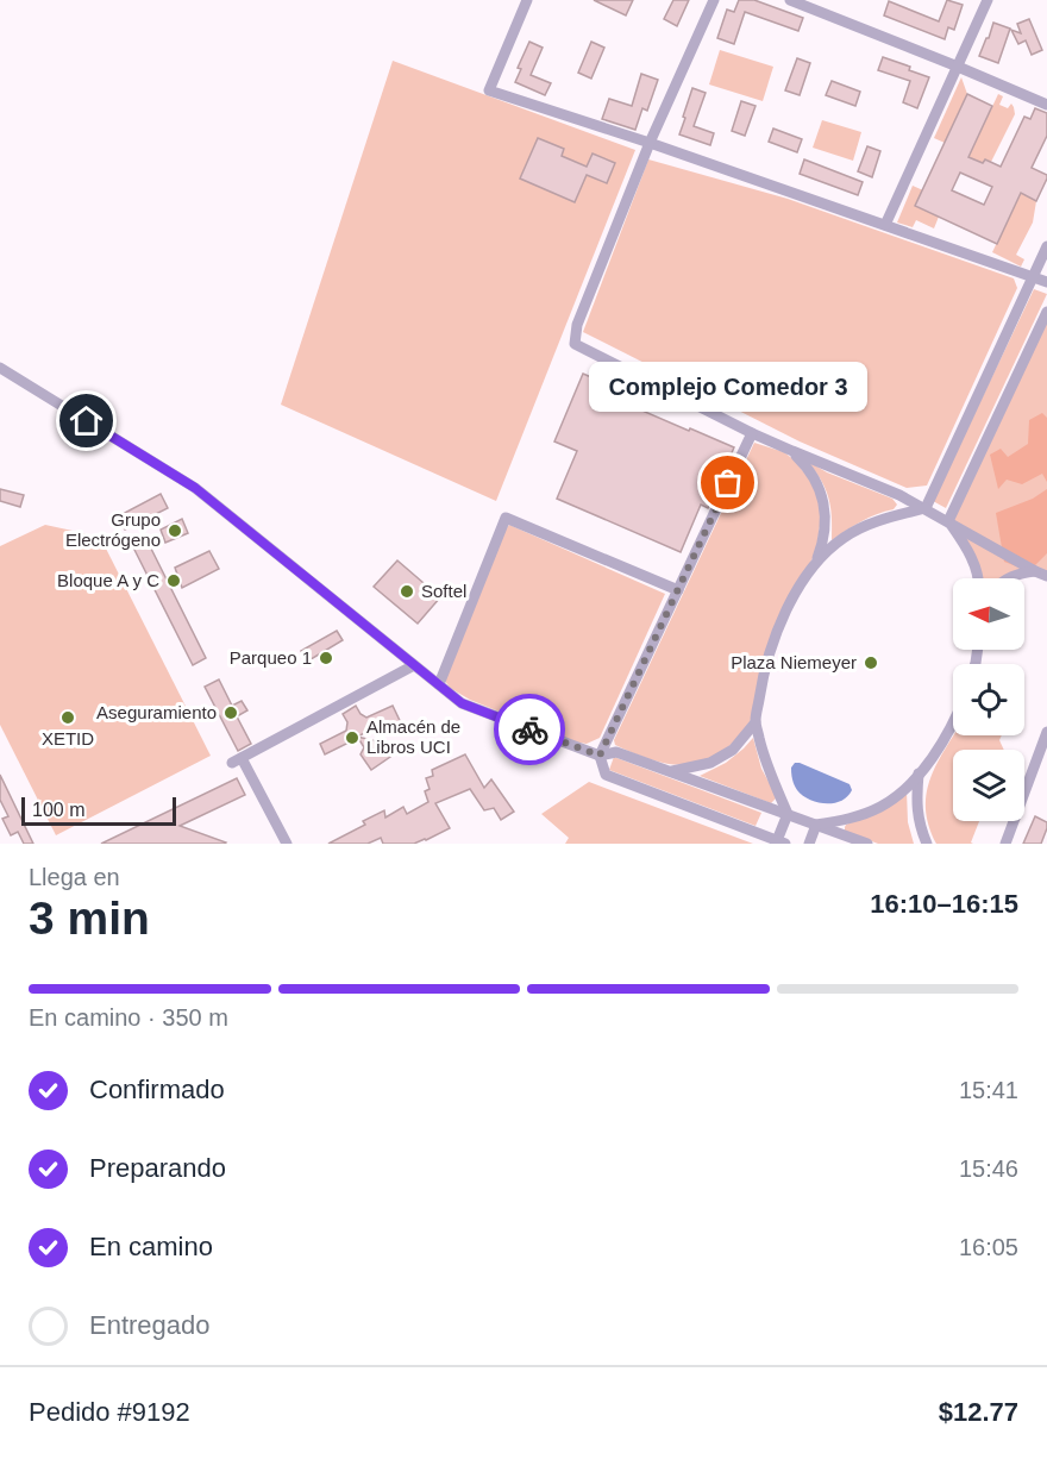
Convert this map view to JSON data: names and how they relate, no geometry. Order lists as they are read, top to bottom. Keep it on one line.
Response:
{"places":["Complejo Comedor 3","Grupo Electrógeno","Bloque A y C","Softel","Parqueo 1","Plaza Niemeyer","Aseguramiento","XETID","Almacén de Libros UCI"],"scale_bar":"100 m","north":"left","page":{"bubble":"Complejo Comedor 3","scale":"100 m","heading":["3 min","Llega en","16:10–16:15"],"panel":["Pedido #9192","$12.77"],"bar":"En camino · 350 m","list":[["Confirmado","15:41"],["Preparando","15:46"],["En camino","16:05"],"Entregado"]}}
